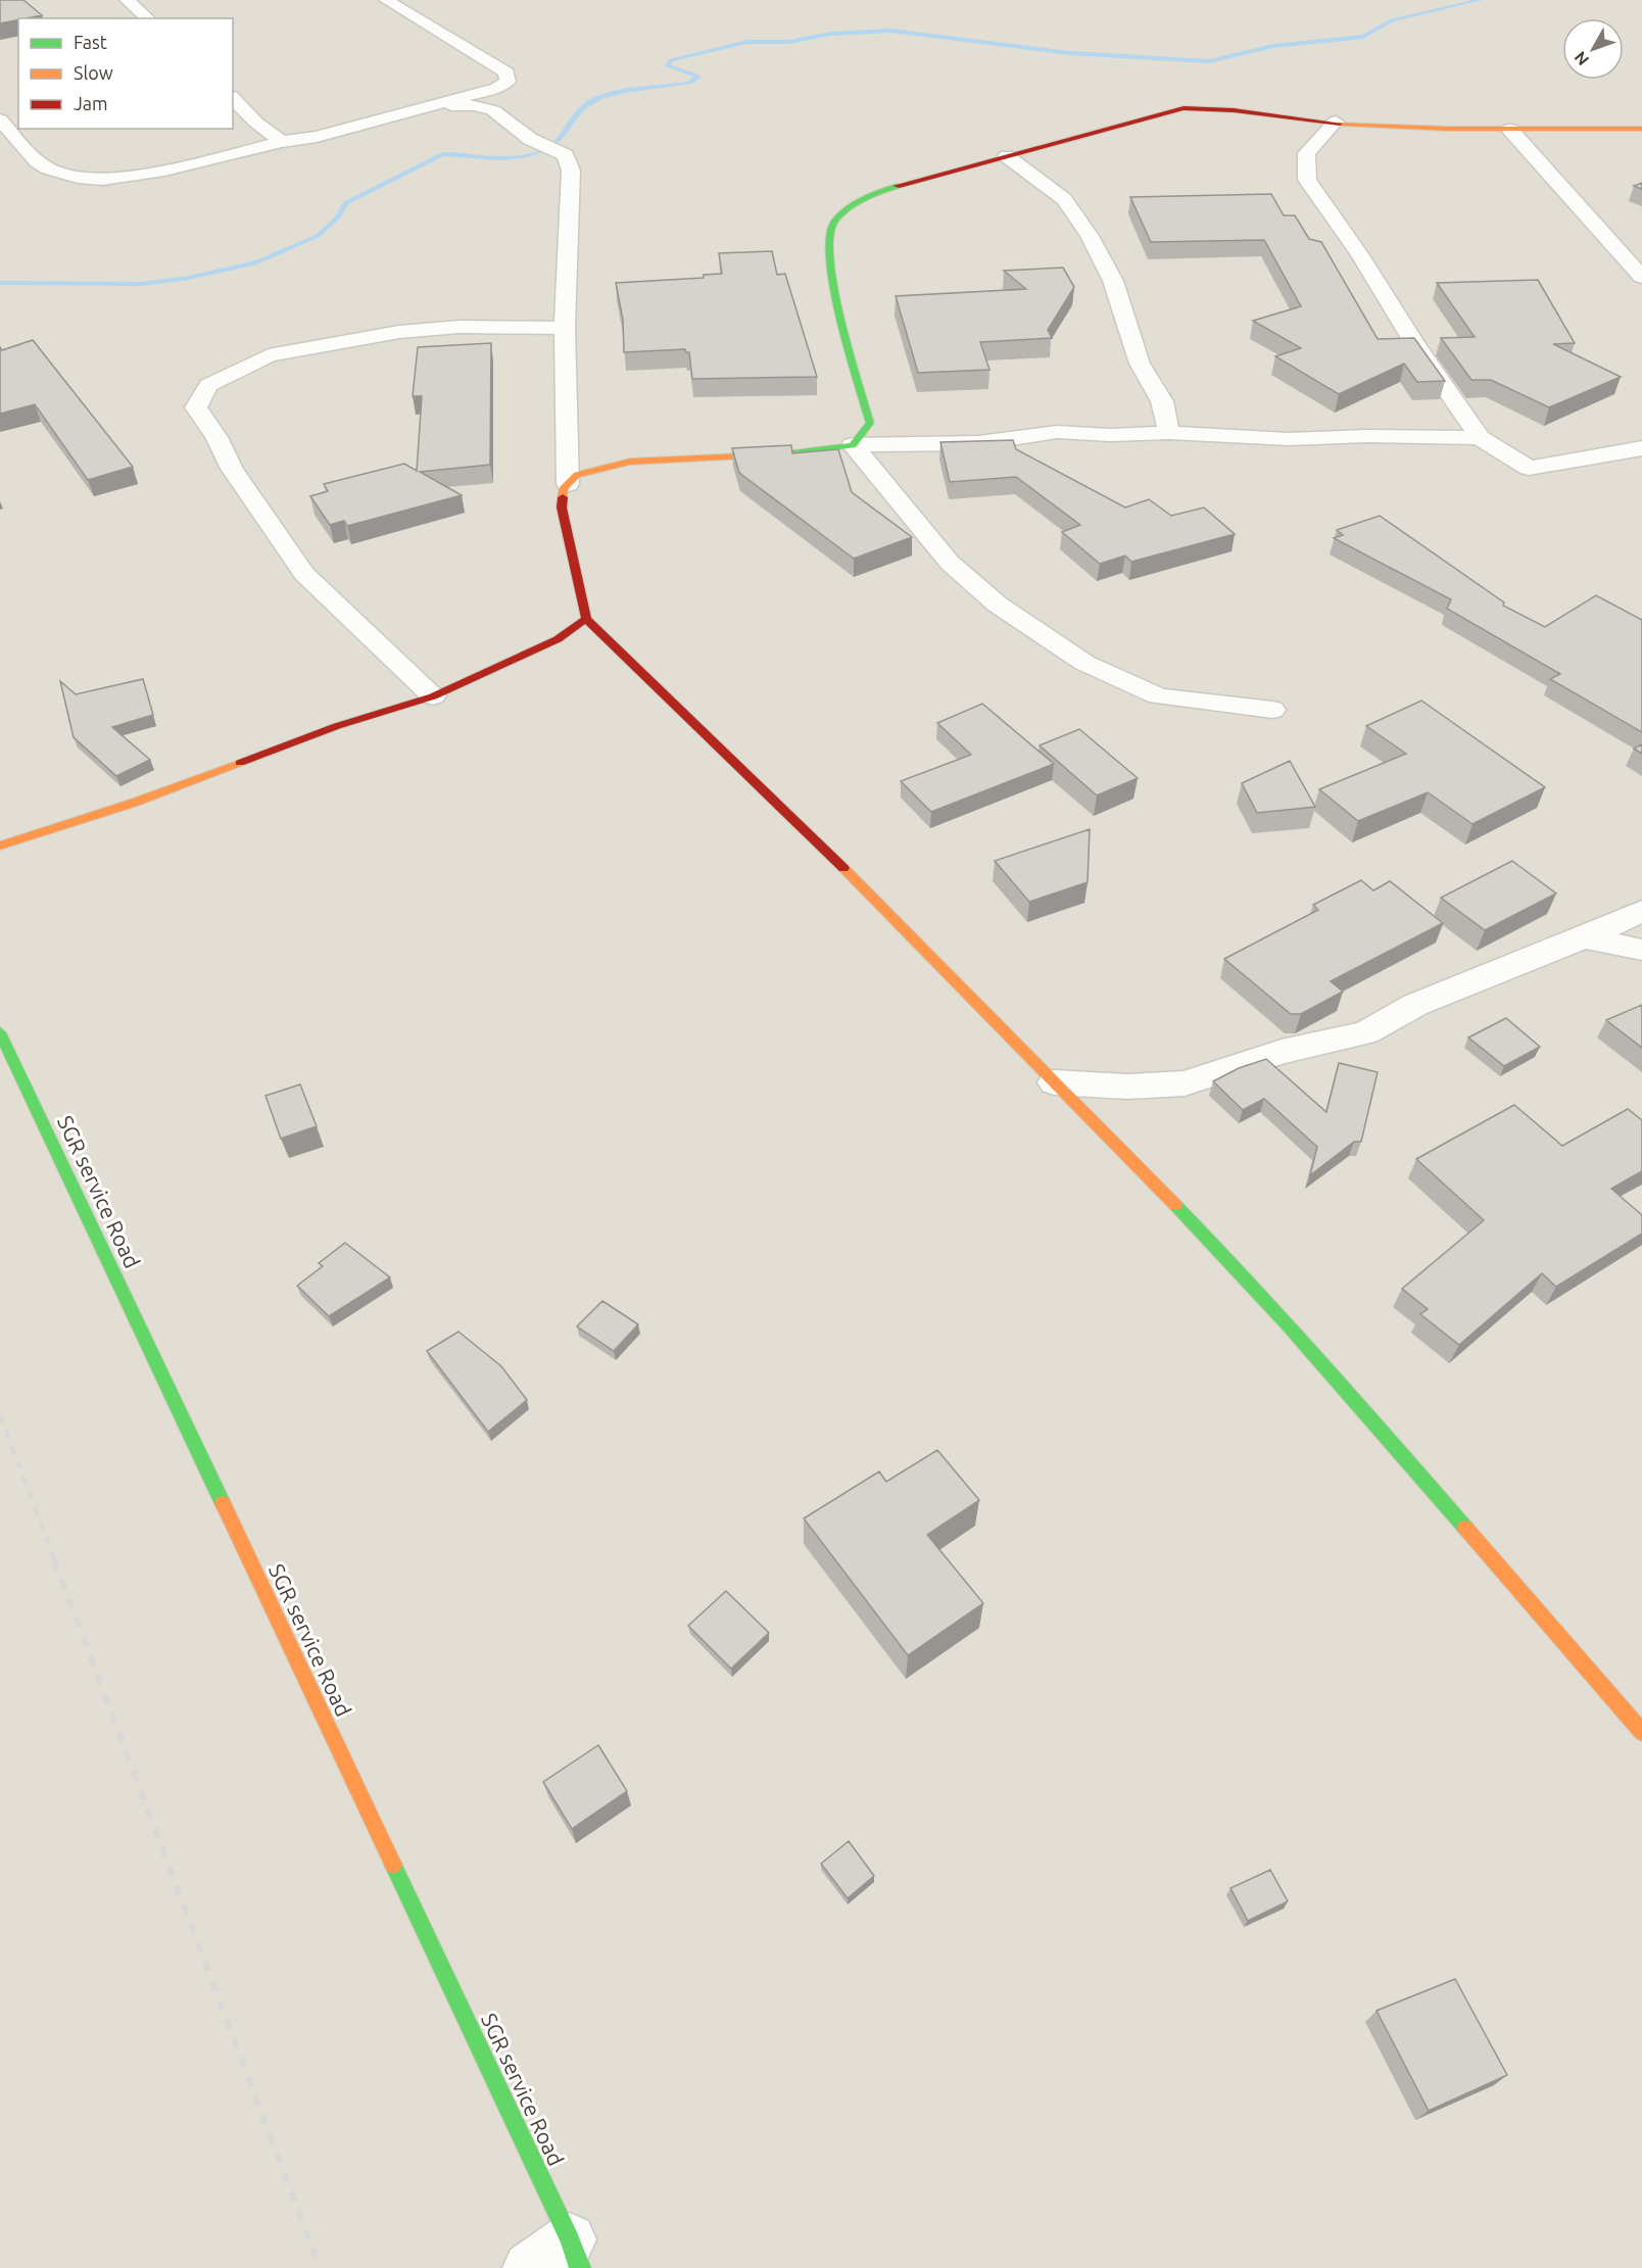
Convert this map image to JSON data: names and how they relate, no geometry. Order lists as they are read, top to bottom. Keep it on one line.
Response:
{"streets":{"street":["SGR service Road"]},"legend":["Fast","Slow","Jam"],"north":"bottom left"}
